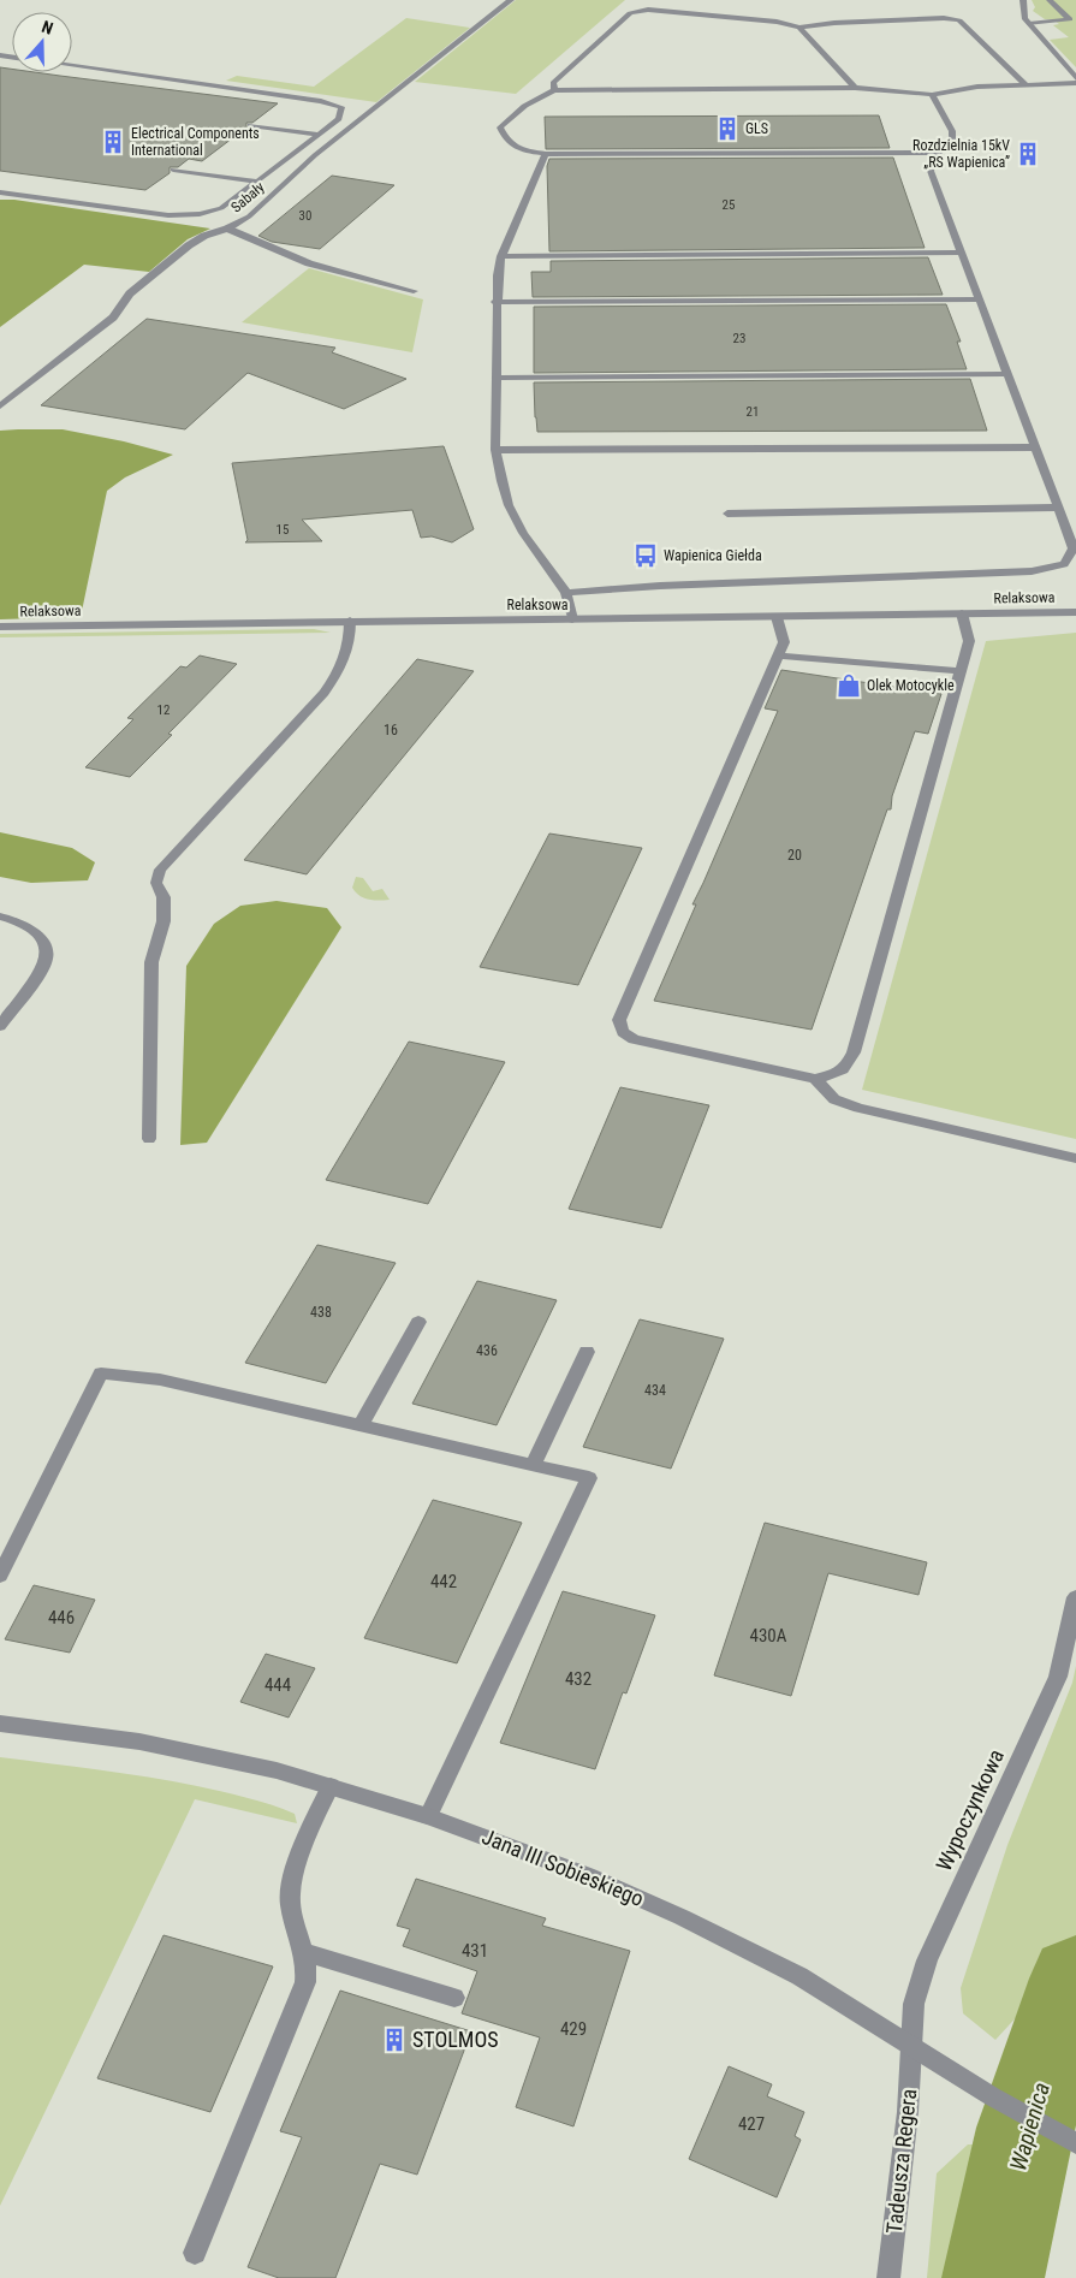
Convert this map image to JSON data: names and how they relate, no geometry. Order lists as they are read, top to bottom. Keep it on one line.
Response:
{"streets":{"street":["Sabały","Relaksowa","Wypoczynkowa","Jana III Sobieskiego","Tadeusza Regera"]},"crossings":[["Wypoczynkowa","Jana III Sobieskiego"],["Wypoczynkowa","Tadeusza Regera"],["Jana III Sobieskiego","Tadeusza Regera"]],"water":["Wapienica"],"places":{"building":["GLS","Electrical Components International","Rozdzielnia 15kV „RS Wapienica”","STOLMOS"],"bus stop":["Wapienica Giełda"],"shop":["Olek Motocykle"]},"house_numbers":["25","30","23","21","15","12","16","20","438","436","434","442","446","430A","432","444","431","429","427"],"north":"top"}
